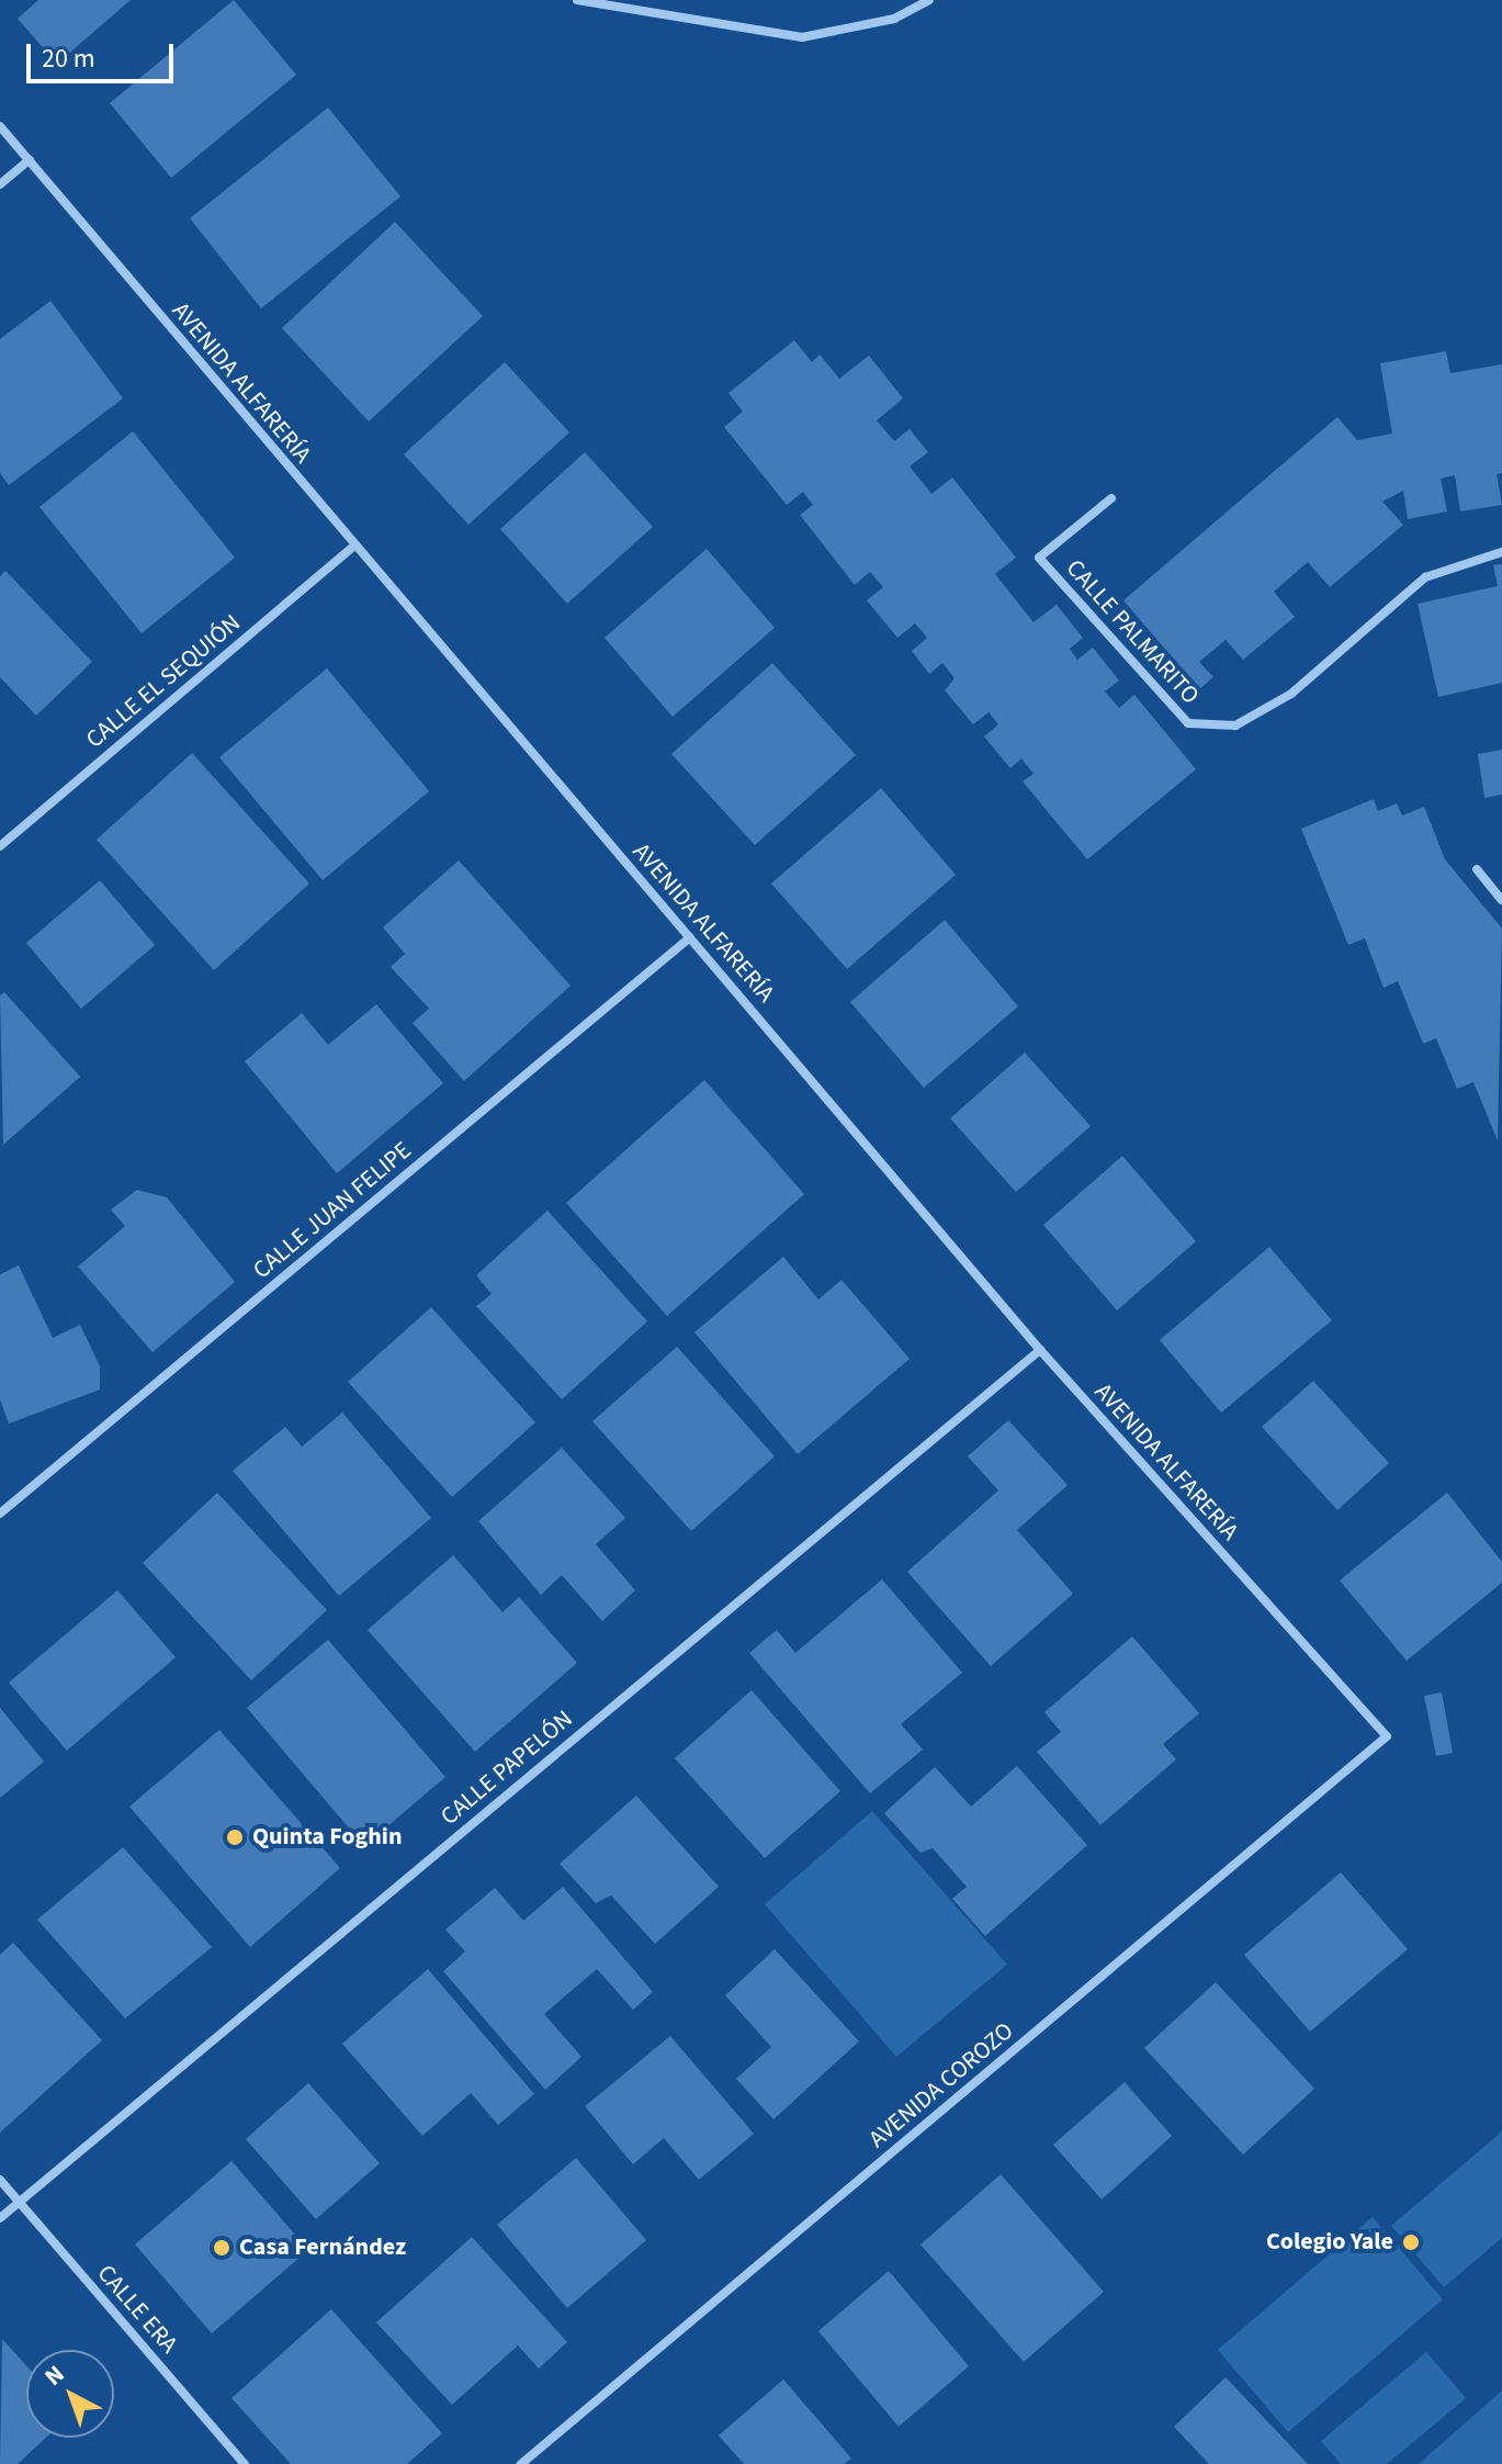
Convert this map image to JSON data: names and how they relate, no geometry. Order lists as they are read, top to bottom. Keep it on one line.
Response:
{"streets":{"street":["AVENIDA ALFARERÍA","CALLE PALMARITO","CALLE EL SEQUIÓN","CALLE JUAN FELIPE","CALLE PAPELÓN","AVENIDA COROZO","CALLE ERA"]},"crossings":[["AVENIDA ALFARERÍA","CALLE EL SEQUIÓN"],["AVENIDA ALFARERÍA","CALLE JUAN FELIPE"],["AVENIDA ALFARERÍA","CALLE PAPELÓN"],["AVENIDA ALFARERÍA","AVENIDA COROZO"],["CALLE PAPELÓN","CALLE ERA"]],"places":["Quinta Foghin","Colegio Yale","Casa Fernández"],"scale_bar":"20 m","north":"top left"}
